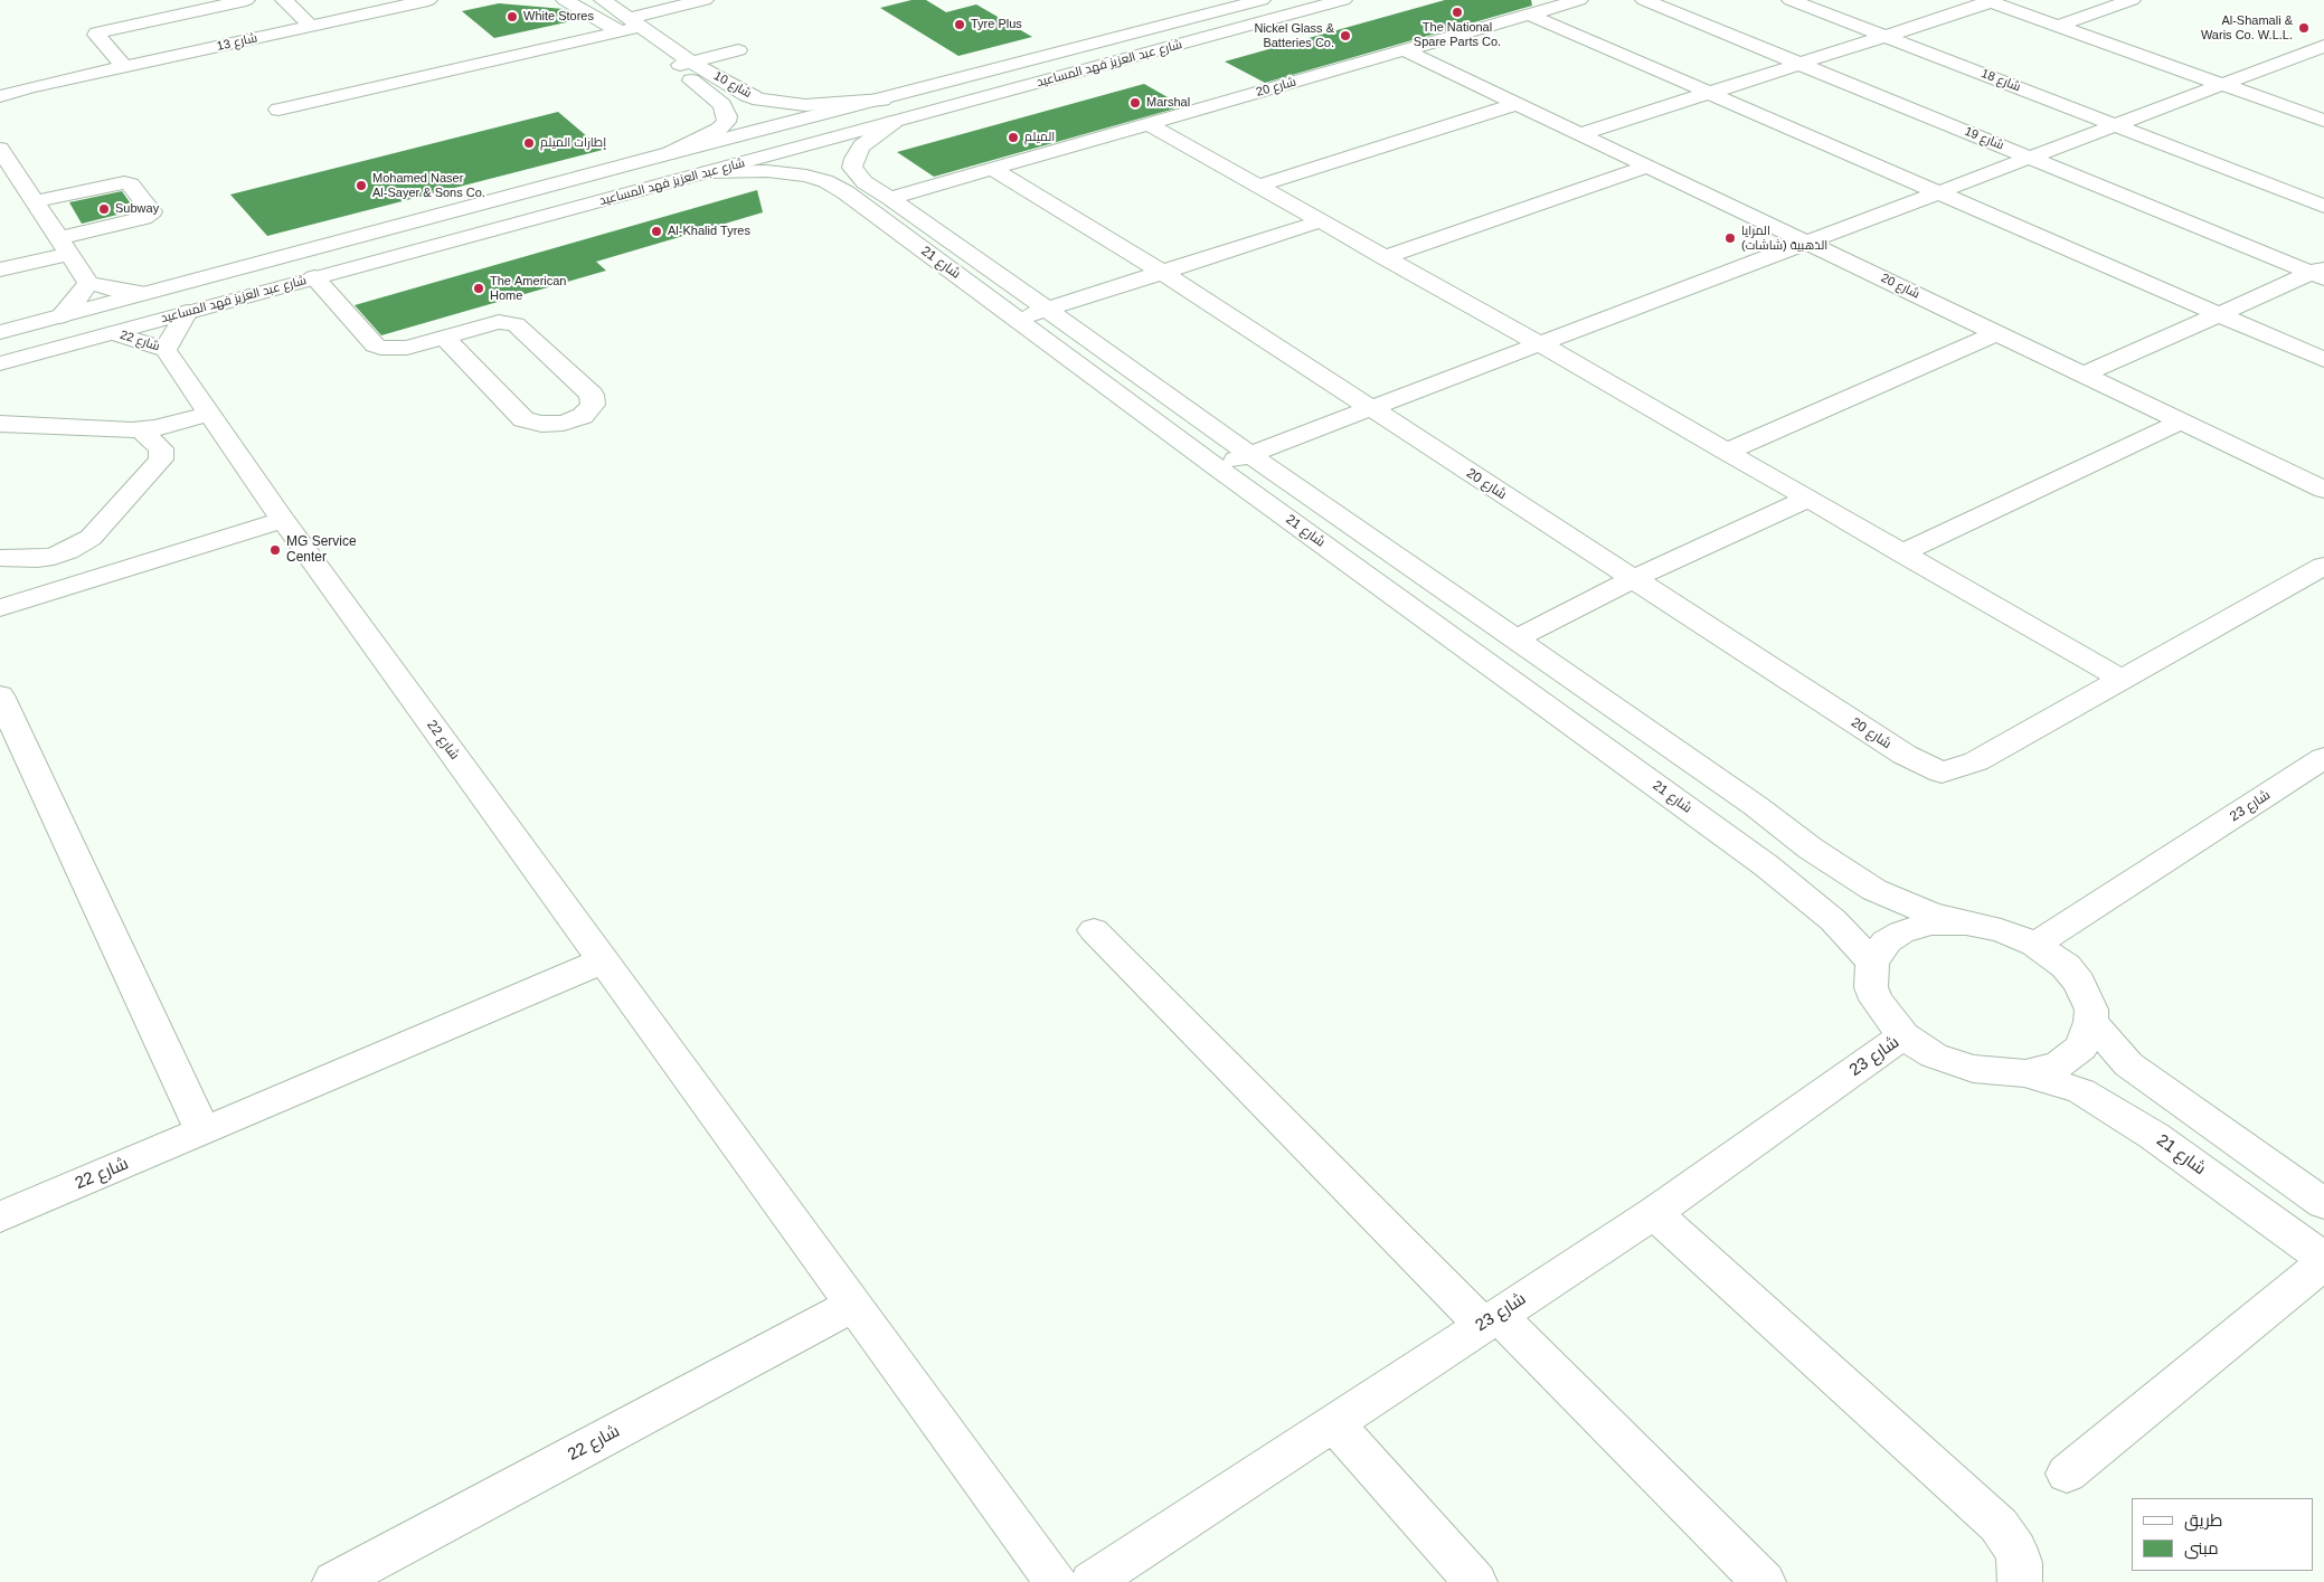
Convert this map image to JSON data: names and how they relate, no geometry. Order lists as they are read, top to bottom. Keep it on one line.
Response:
{"streets":{"street":["شارع 13","شارع عبد العزيز فهد المساعيد","شارع 18","شارع 10","شارع 20","شارع 19","شارع 21","شارع 22","شارع 23"]},"crossings":[["شارع عبد العزيز فهد المساعيد","شارع 10"],["شارع عبد العزيز فهد المساعيد","شارع 21"],["شارع عبد العزيز فهد المساعيد","شارع 22"],["شارع 10","شارع 21"],["شارع 20","شارع 21"],["شارع 21","شارع 23"]],"places":["The National Spare Parts Co.","White Stores","Tyre Plus","Al-Shamali & Waris Co. W.L.L.","Nickel Glass & Batteries Co.","Marshal","الميلم","إطارات الميلم","Mohamed Naser Al-Sayer & Sons Co.","Subway","Al-Khalid Tyres","المرايا الذهبية (شاشات)","The American Home","MG Service Center"],"legend":["طريق","مبنى"]}
